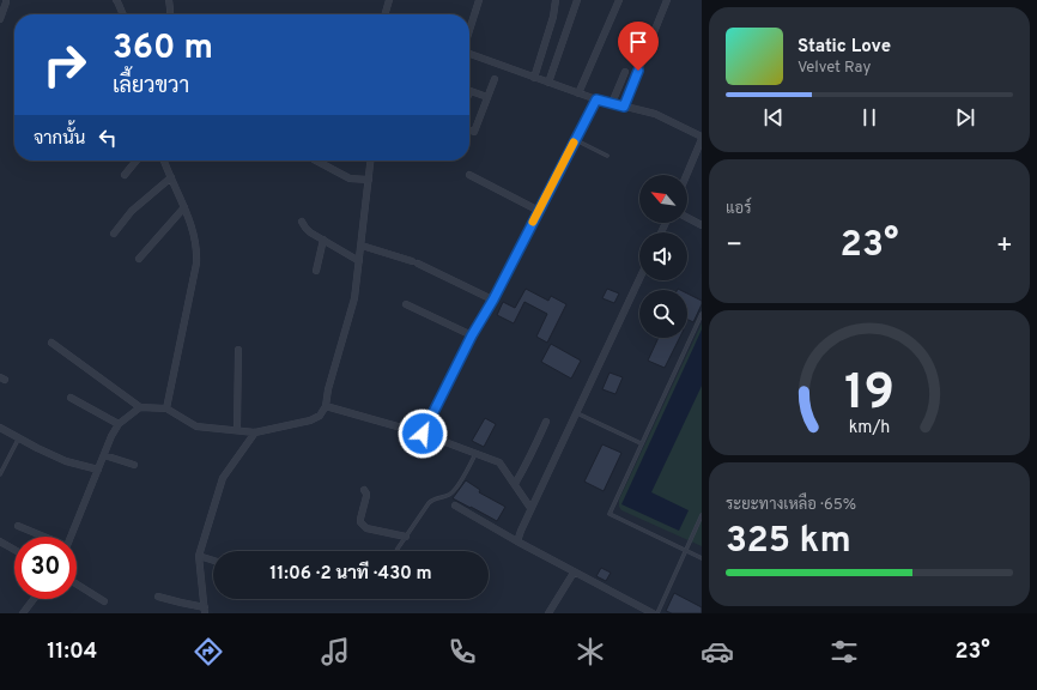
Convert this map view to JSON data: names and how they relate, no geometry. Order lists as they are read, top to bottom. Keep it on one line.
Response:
{"north":"top left","page":{"turn":["360 m","เลี้ยวขวา"],"song":["Static Love","Velvet Ray"],"then":"จากนั้น","tile":["แอร์",["ระยะทางเหลือ · 65%","325 km"]],"heat":["−","23°","+"],"limit":"30","trip":"11:06 · 2 นาที · 430 m","tabs":["11:04","23°"],"gauge":["19","km/h"]}}
